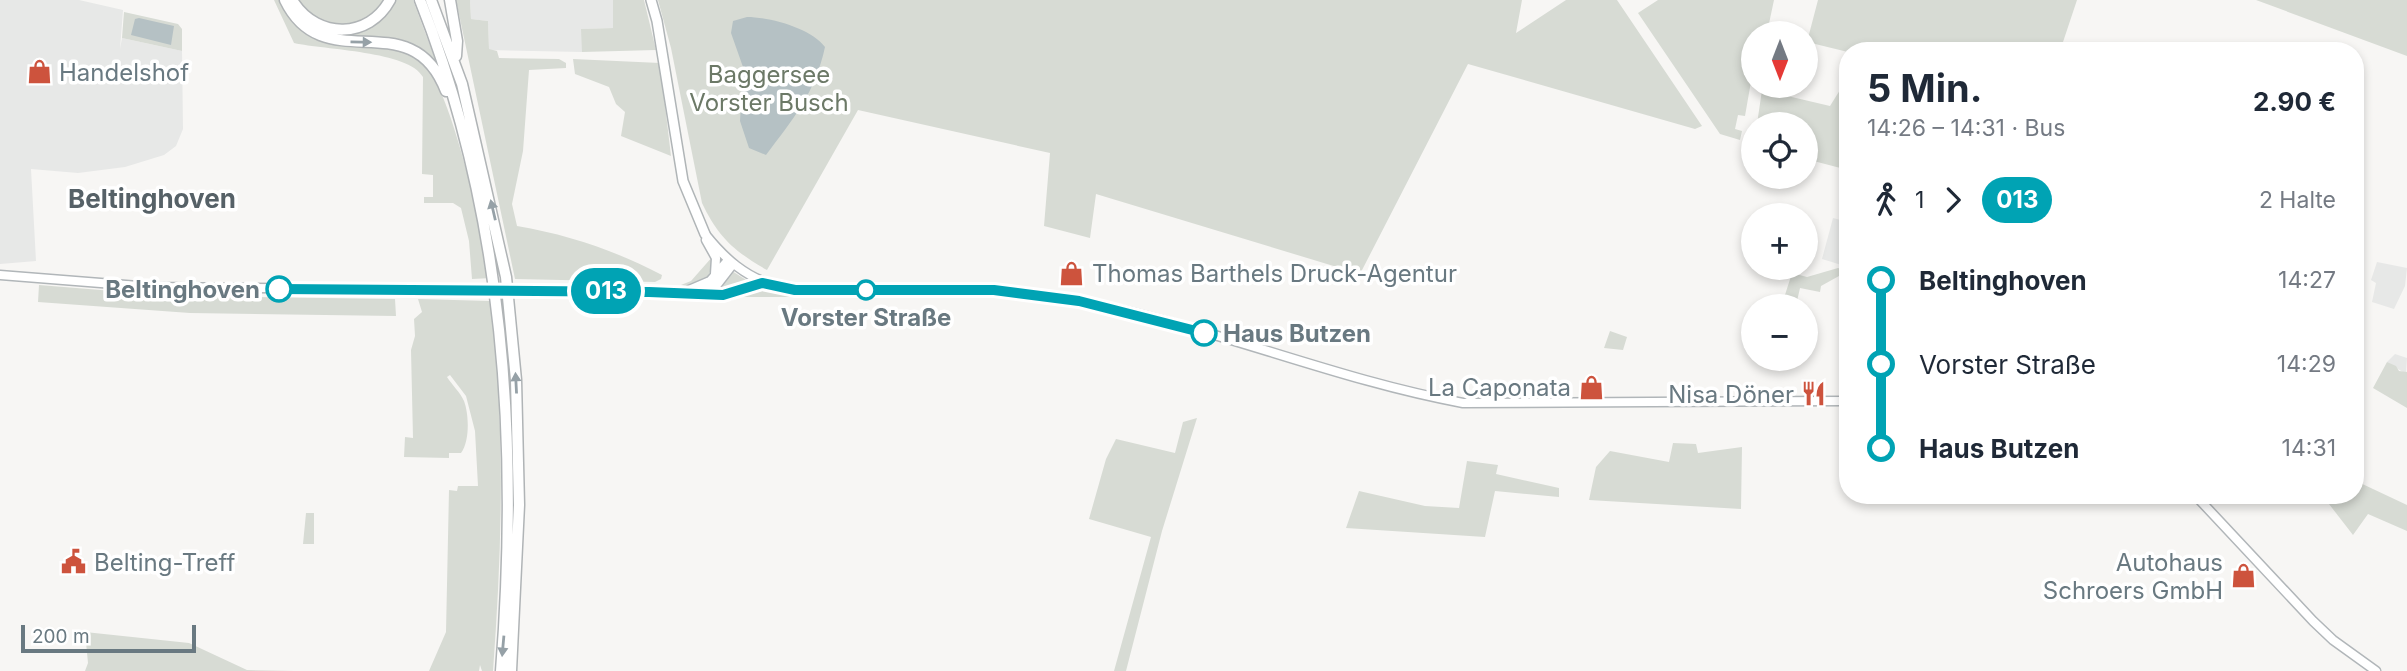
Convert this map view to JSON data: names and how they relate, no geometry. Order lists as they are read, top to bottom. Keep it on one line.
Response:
{"districts":["Beltinghoven"],"parks":["Baggersee Vorster Busch"],"places":{"shop":["Handelshof","Thomas Barthels Druck-Agentur","La Caponata","Autohaus Schroers GmbH"],"other":["Beltinghoven","Vorster Straße","Haus Butzen"],"restaurant":["Nisa Döner"],"public building":["Belting-Treff"]},"lines":["bus line 013"],"scale_bar":"200 m","north":"bottom","page":{"on_map":"013","map_buttons":["+","−"],"heading":["5 Min.","14:26 – 14:31 · Bus","2.90 €"],"legs":["1","013","2 Halte"],"list":[{"name":"Beltinghoven","value":"14:27"},{"name":"Vorster Straße","value":"14:29"},{"name":"Haus Butzen","value":"14:31"}],"scale":"200 m"}}
